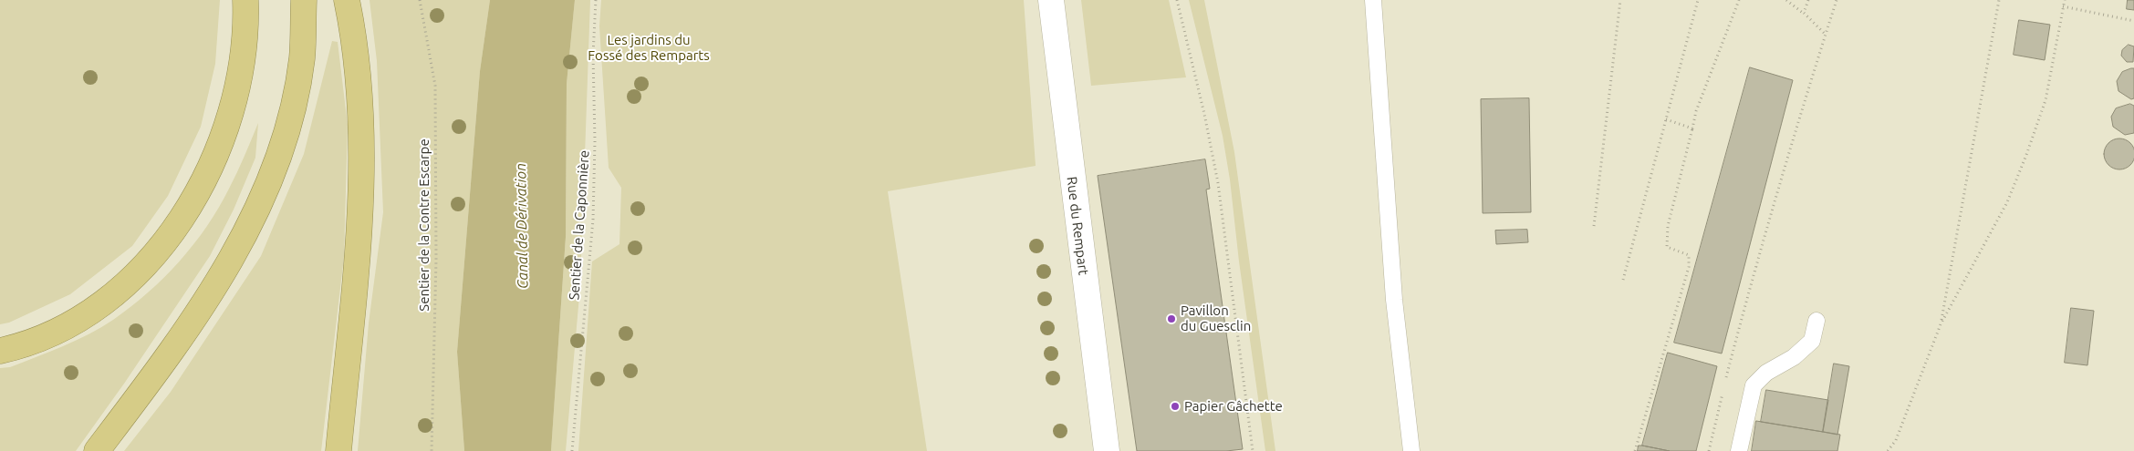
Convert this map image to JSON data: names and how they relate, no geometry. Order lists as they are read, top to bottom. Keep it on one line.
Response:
{"streets":{"street":["Rue du Rempart"],"path":["Sentier de la Contre Escarpe","Sentier de la Caponnière"]},"water":["Canal de Dérivation"],"parks":["Les jardins du Fossé des Remparts"],"places":["Pavillon du Guesclin","Papier Gâchette"]}
